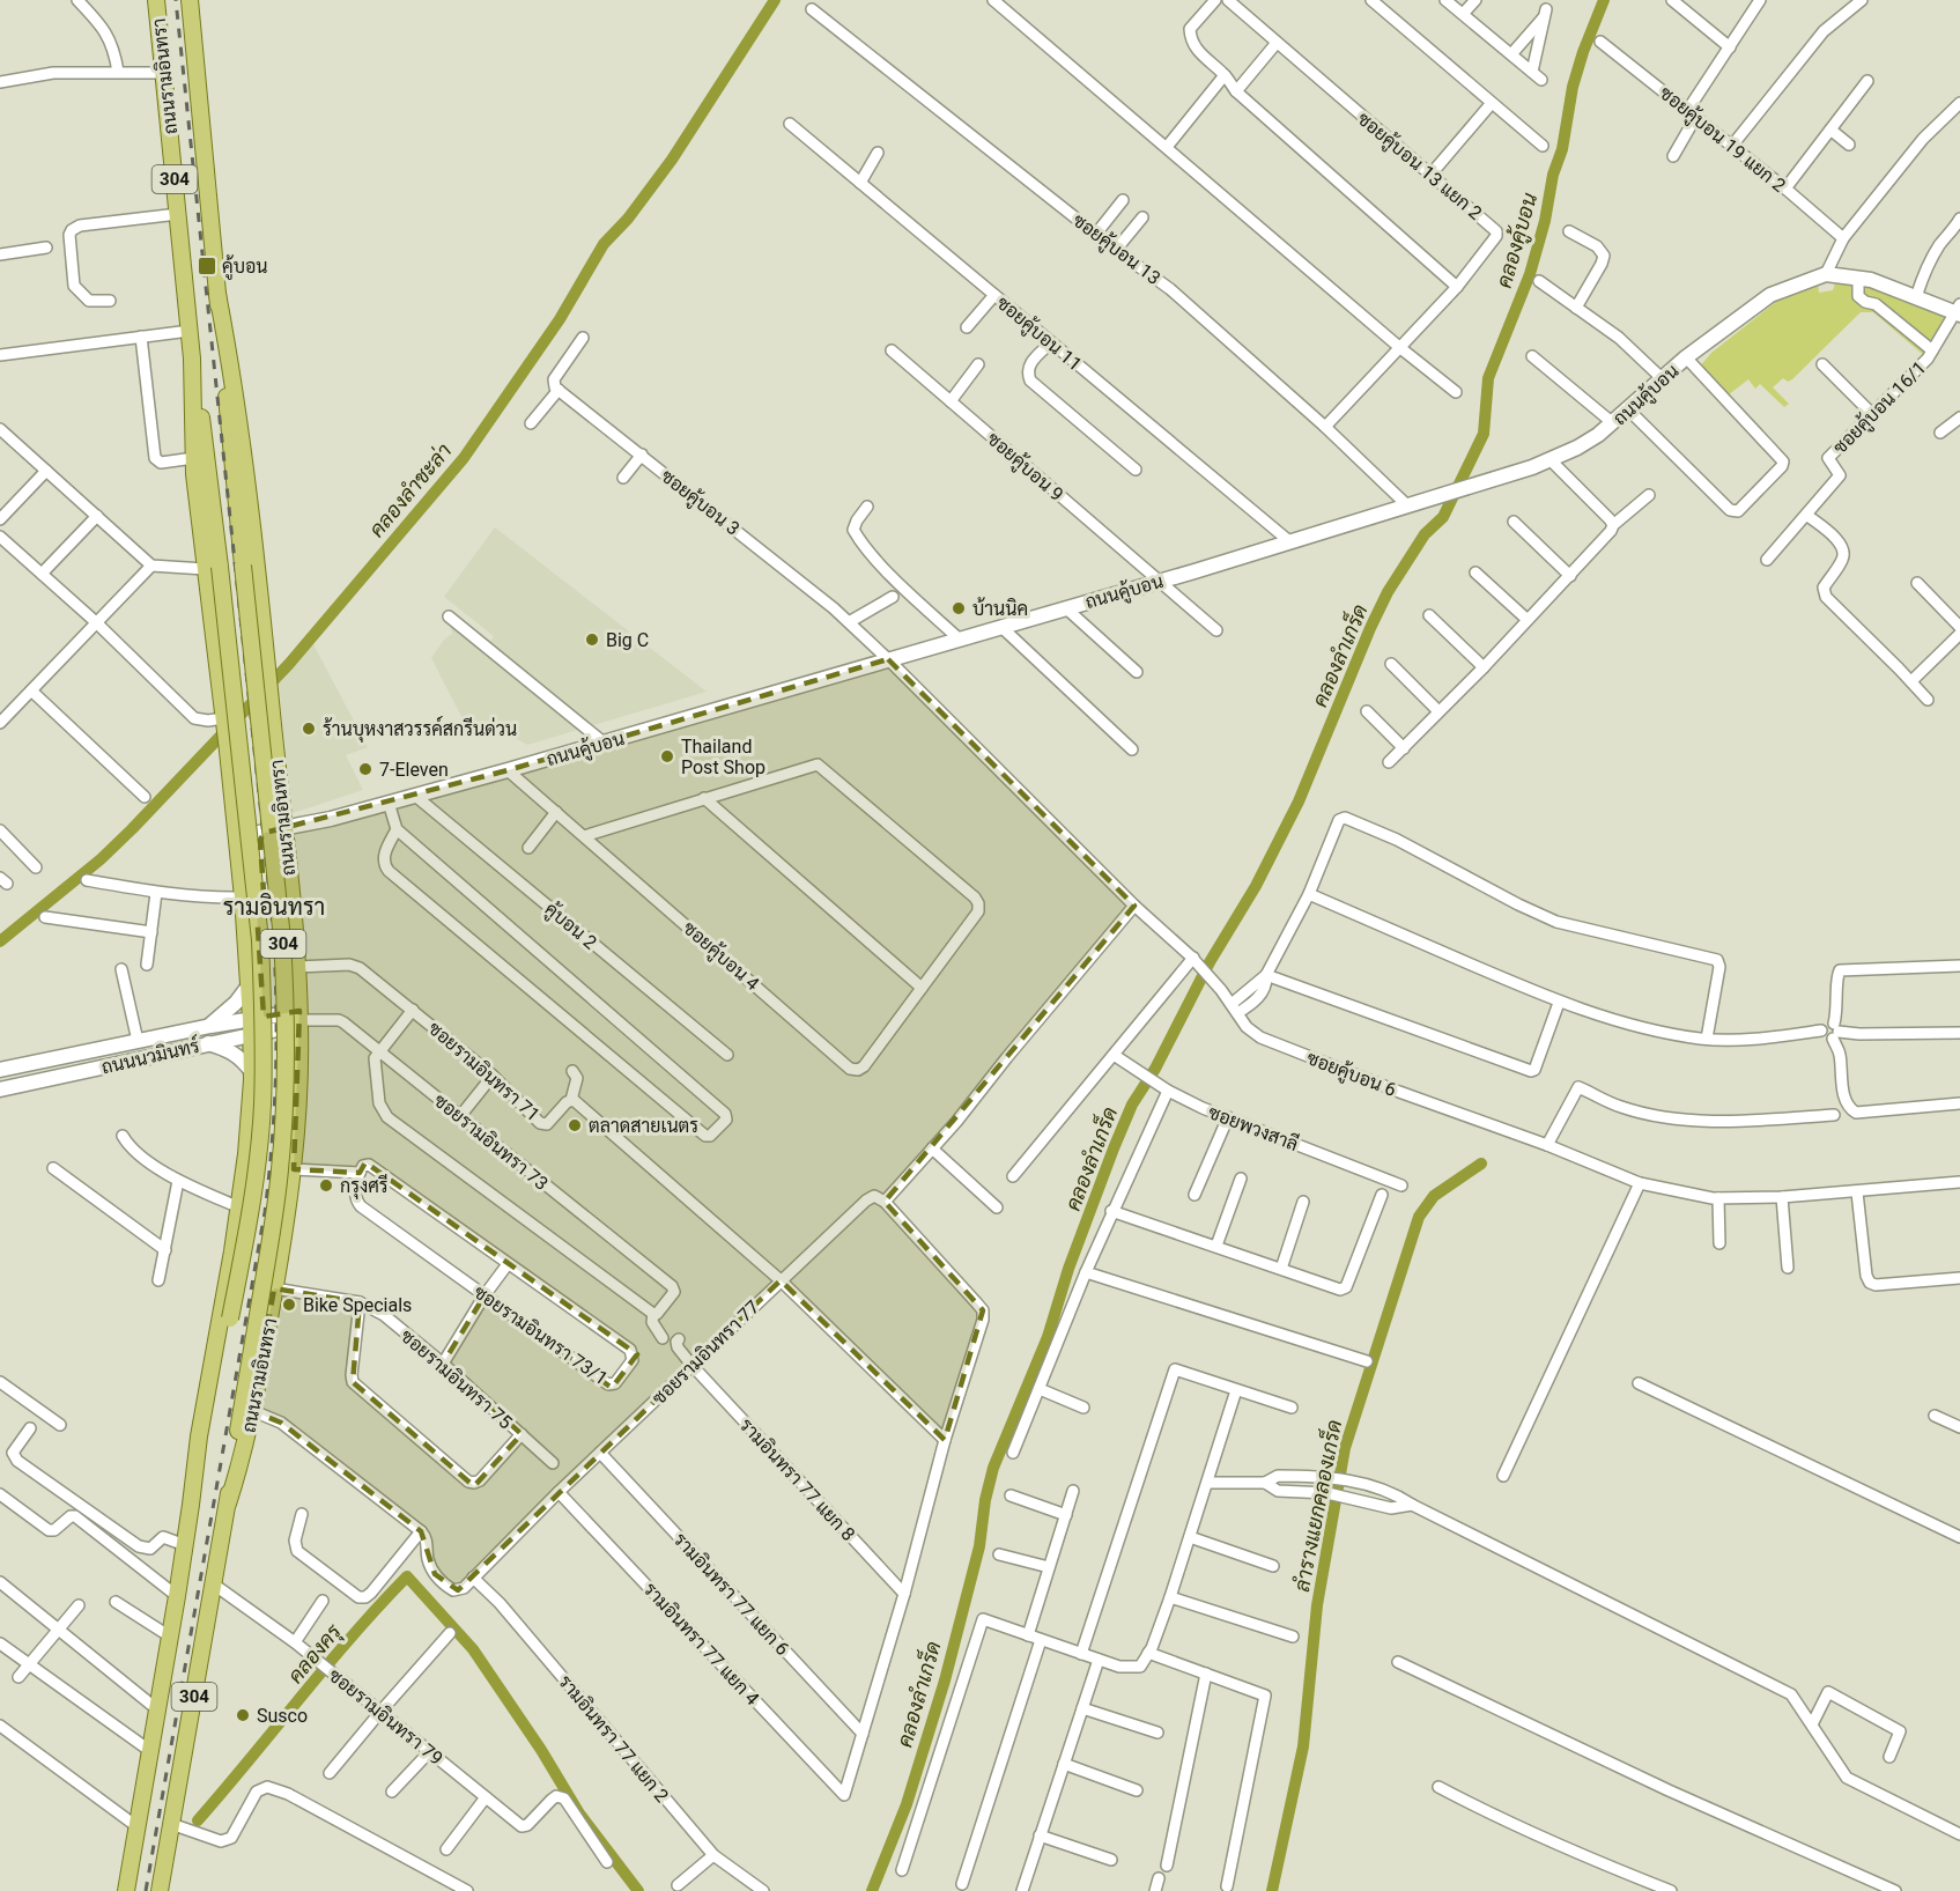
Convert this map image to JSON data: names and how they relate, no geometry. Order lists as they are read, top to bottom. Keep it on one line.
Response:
{"streets":{"main road":["ถนนรามอินทรา","304","ถนนคู้บอน","ถนนนวมินทร์"],"street":["ซอยคู้บอน 19 แยก 2","ซอยคู้บอน 13 แยก 2","ซอยคู้บอน 13","ซอยคู้บอน 11","ซอยคู้บอน 16/1","ซอยคู้บอน 9","ซอยคู้บอน 3","คู้บอน 2","ซอยคู้บอน 4","ซอยรามอินทรา 71","ซอยคู้บอน 6","ซอยพวงสาลี","ซอยรามอินทรา 73","ซอยรามอินทรา 73/1","ซอยรามอินทรา 77","ซอยรามอินทรา 75","รามอินทรา 77 แยก 8","รามอินทรา 77 แยก 6","รามอินทรา 77 แยก 4","ซอยรามอินทรา 79","รามอินทรา 77 แยก 2"]},"crossings":[["ถนนรามอินทรา","ถนนคู้บอน"],["ถนนรามอินทรา","ถนนนวมินทร์"],["ถนนรามอินทรา","ซอยรามอินทรา 71"],["ถนนรามอินทรา","ซอยรามอินทรา 73"],["ถนนรามอินทรา","ซอยรามอินทรา 73/1"],["ถนนรามอินทรา","ซอยรามอินทรา 75"],["ถนนรามอินทรา","ซอยรามอินทรา 79"],["ซอยคู้บอน 13 แยก 2","ซอยคู้บอน 13"],["ซอยคู้บอน 13","ถนนคู้บอน"],["ซอยคู้บอน 11","ถนนคู้บอน"],["ถนนคู้บอน","ซอยคู้บอน 16/1"],["ถนนคู้บอน","ซอยคู้บอน 9"],["ถนนคู้บอน","ซอยคู้บอน 3"],["ถนนคู้บอน","คู้บอน 2"],["ถนนคู้บอน","ซอยคู้บอน 4"],["ถนนคู้บอน","ซอยคู้บอน 6"],["ซอยคู้บอน 3","ซอยคู้บอน 6"],["ถนนนวมินทร์","ซอยรามอินทรา 73"],["ซอยรามอินทรา 71","ซอยรามอินทรา 77"],["ซอยรามอินทรา 77","รามอินทรา 77 แยก 8"],["ซอยรามอินทรา 77","รามอินทรา 77 แยก 6"],["ซอยรามอินทรา 77","รามอินทรา 77 แยก 4"],["ซอยรามอินทรา 77","รามอินทรา 77 แยก 2"],["รามอินทรา 77 แยก 6","รามอินทรา 77 แยก 4"]],"districts":["รามอินทรา"],"water":["คลองคู้บอน","คลองลำชะล่า","คลองลำเกร็ด","ลำรางแยกคลองเกร็ด","คลองครุ"],"places":{"transit":["คู้บอน"],"other":["บ้านนิค","Big C","ร้านบุหงาสวรรค์สกรีนด่วน","Thailand Post Shop","7-Eleven","ตลาดสายเนตร","กรุงศรี","Bike Specials","Susco"]}}
